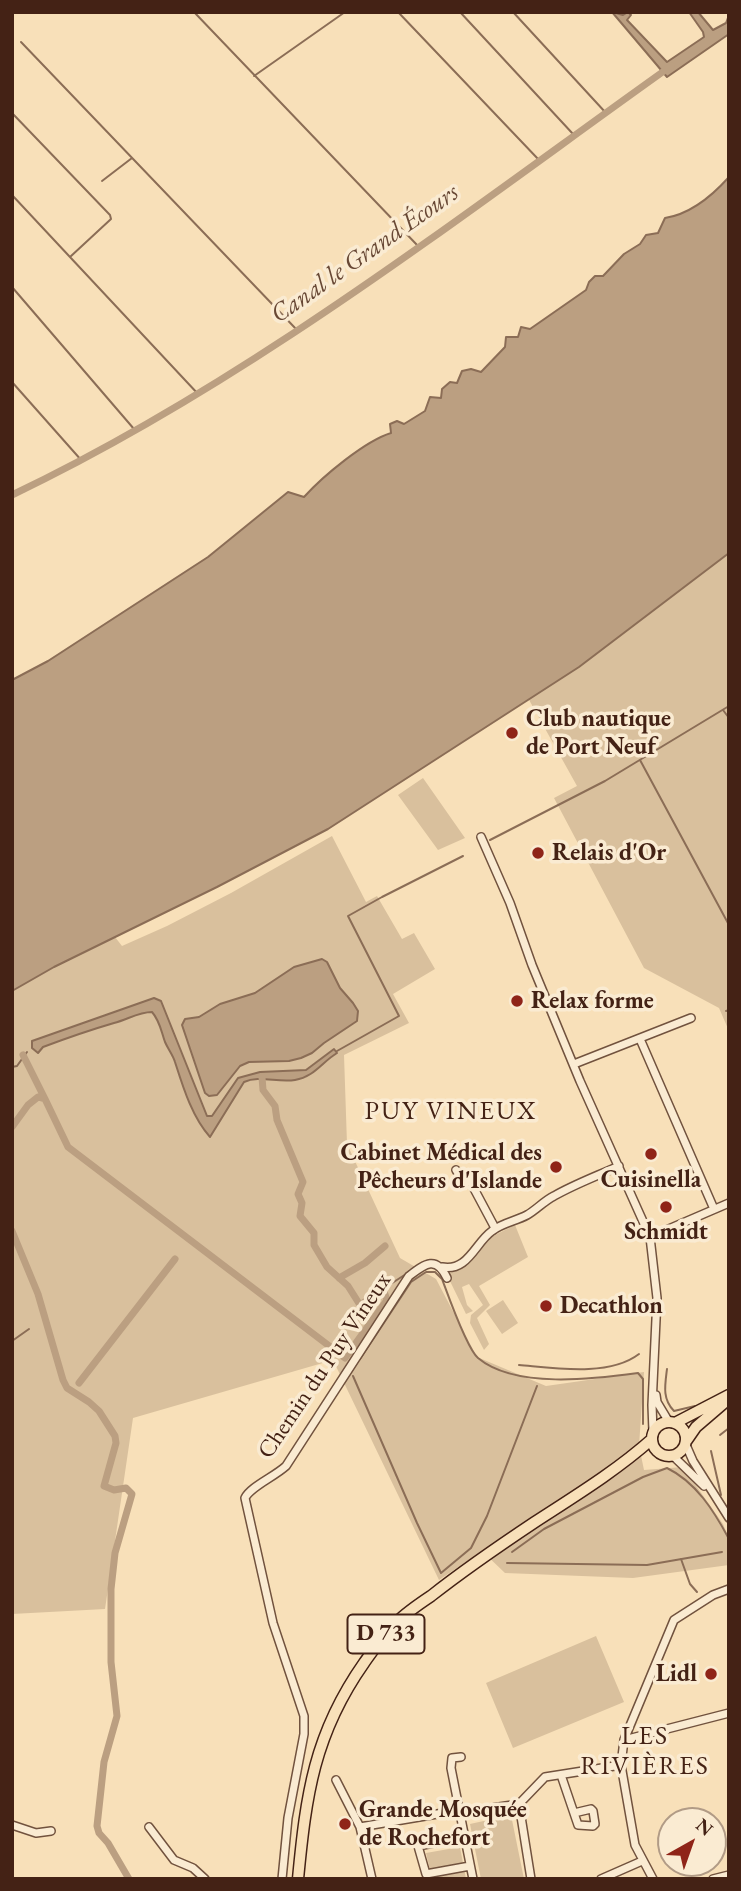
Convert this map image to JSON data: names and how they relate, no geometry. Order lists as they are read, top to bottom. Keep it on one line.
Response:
{"streets":{"main road":["D 733"],"street":["Chemin du Puy Vineux"]},"districts":["PUY VINEUX","LES RIVIÈRES"],"water":["Canal le Grand Écours"],"places":["Club nautique de Port Neuf","Relais d'Or","Relax forme","Cuisinella","Cabinet Médical des Pêcheurs d'Islande","Schmidt","Decathlon","Lidl","Grande Mosquée de Rochefort"],"north":"top right"}
